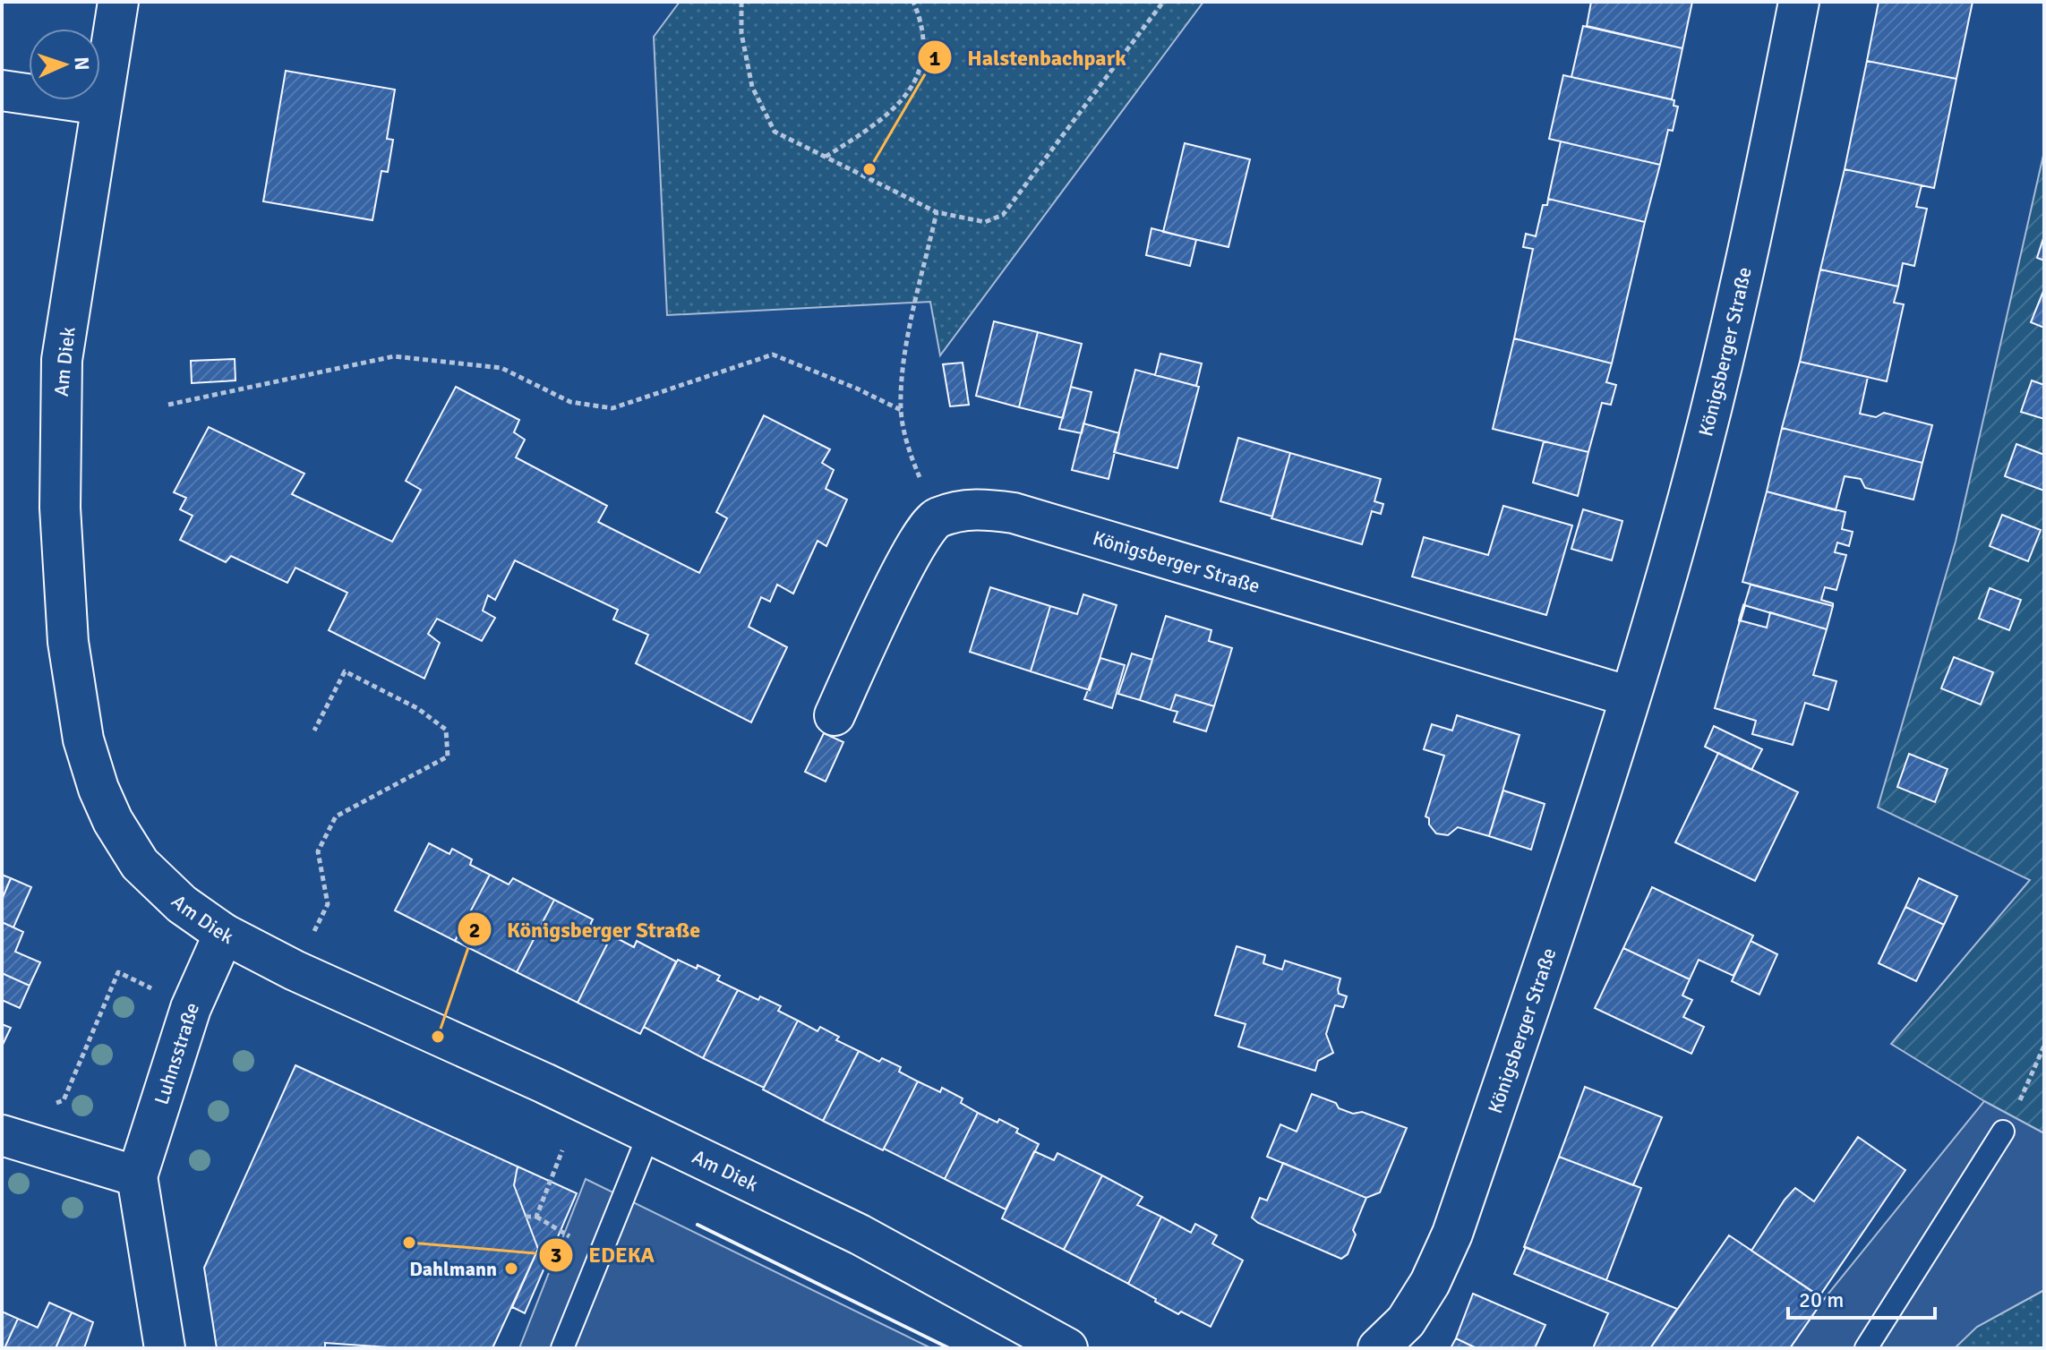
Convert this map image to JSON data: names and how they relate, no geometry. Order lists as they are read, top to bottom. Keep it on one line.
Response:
{"streets":{"street":["Königsberger Straße","Am Diek","Luhnsstraße"]},"crossings":[["Am Diek","Luhnsstraße"]],"places":["Halstenbachpark","Königsberger Straße","EDEKA","Dahlmann"],"scale_bar":"20 m","north":"right"}
